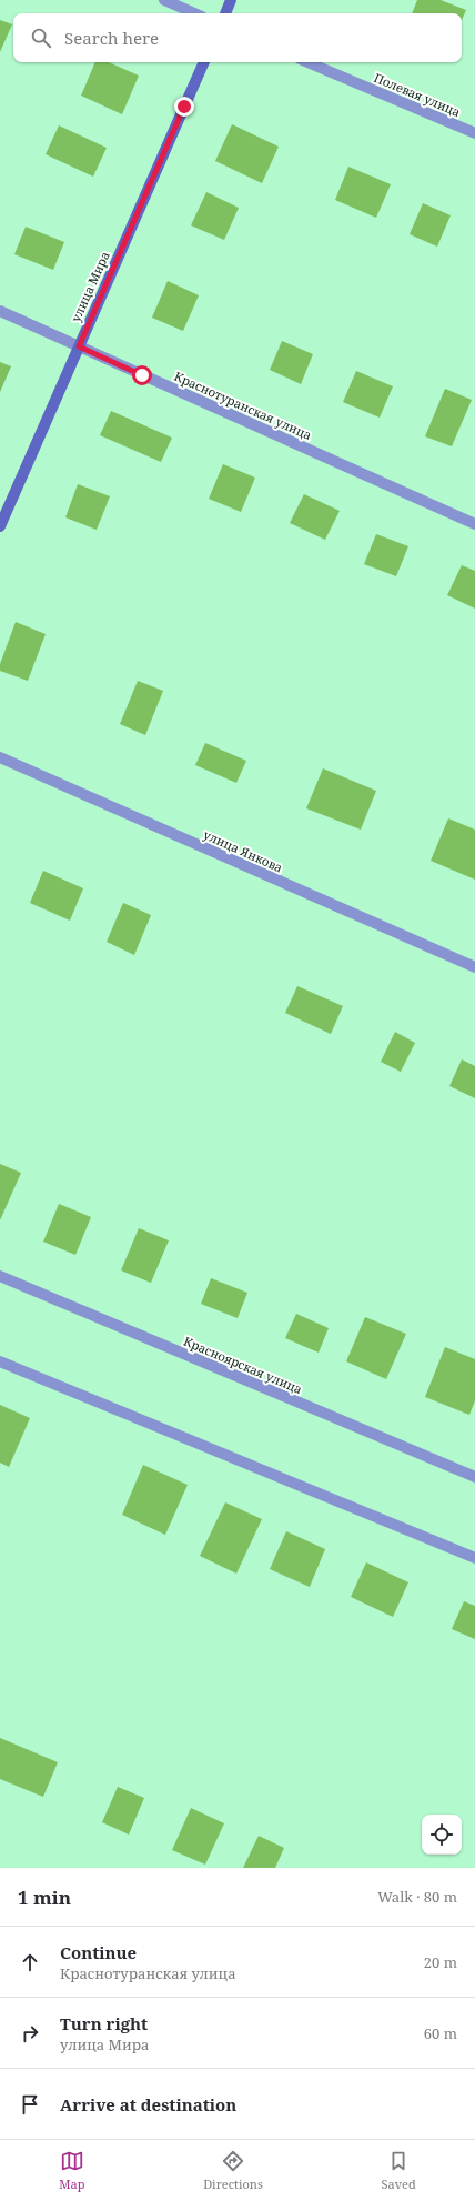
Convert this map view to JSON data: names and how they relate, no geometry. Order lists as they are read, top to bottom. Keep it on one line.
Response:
{"streets":{"main road":["улица Мира"],"street":["Полевая улица","Краснотуранская улица","улица Янкова","Красноярская улица"]},"crossings":[["улица Мира","Краснотуранская улица"]],"page":{"search":"Search here","heading":["1 min","Walk · 80 m"],"list":[["Continue","Краснотуранская улица","20 m"],["Turn right","улица Мира","60 m"],"Arrive at destination"],"nav":["Map","Directions","Saved"]}}
